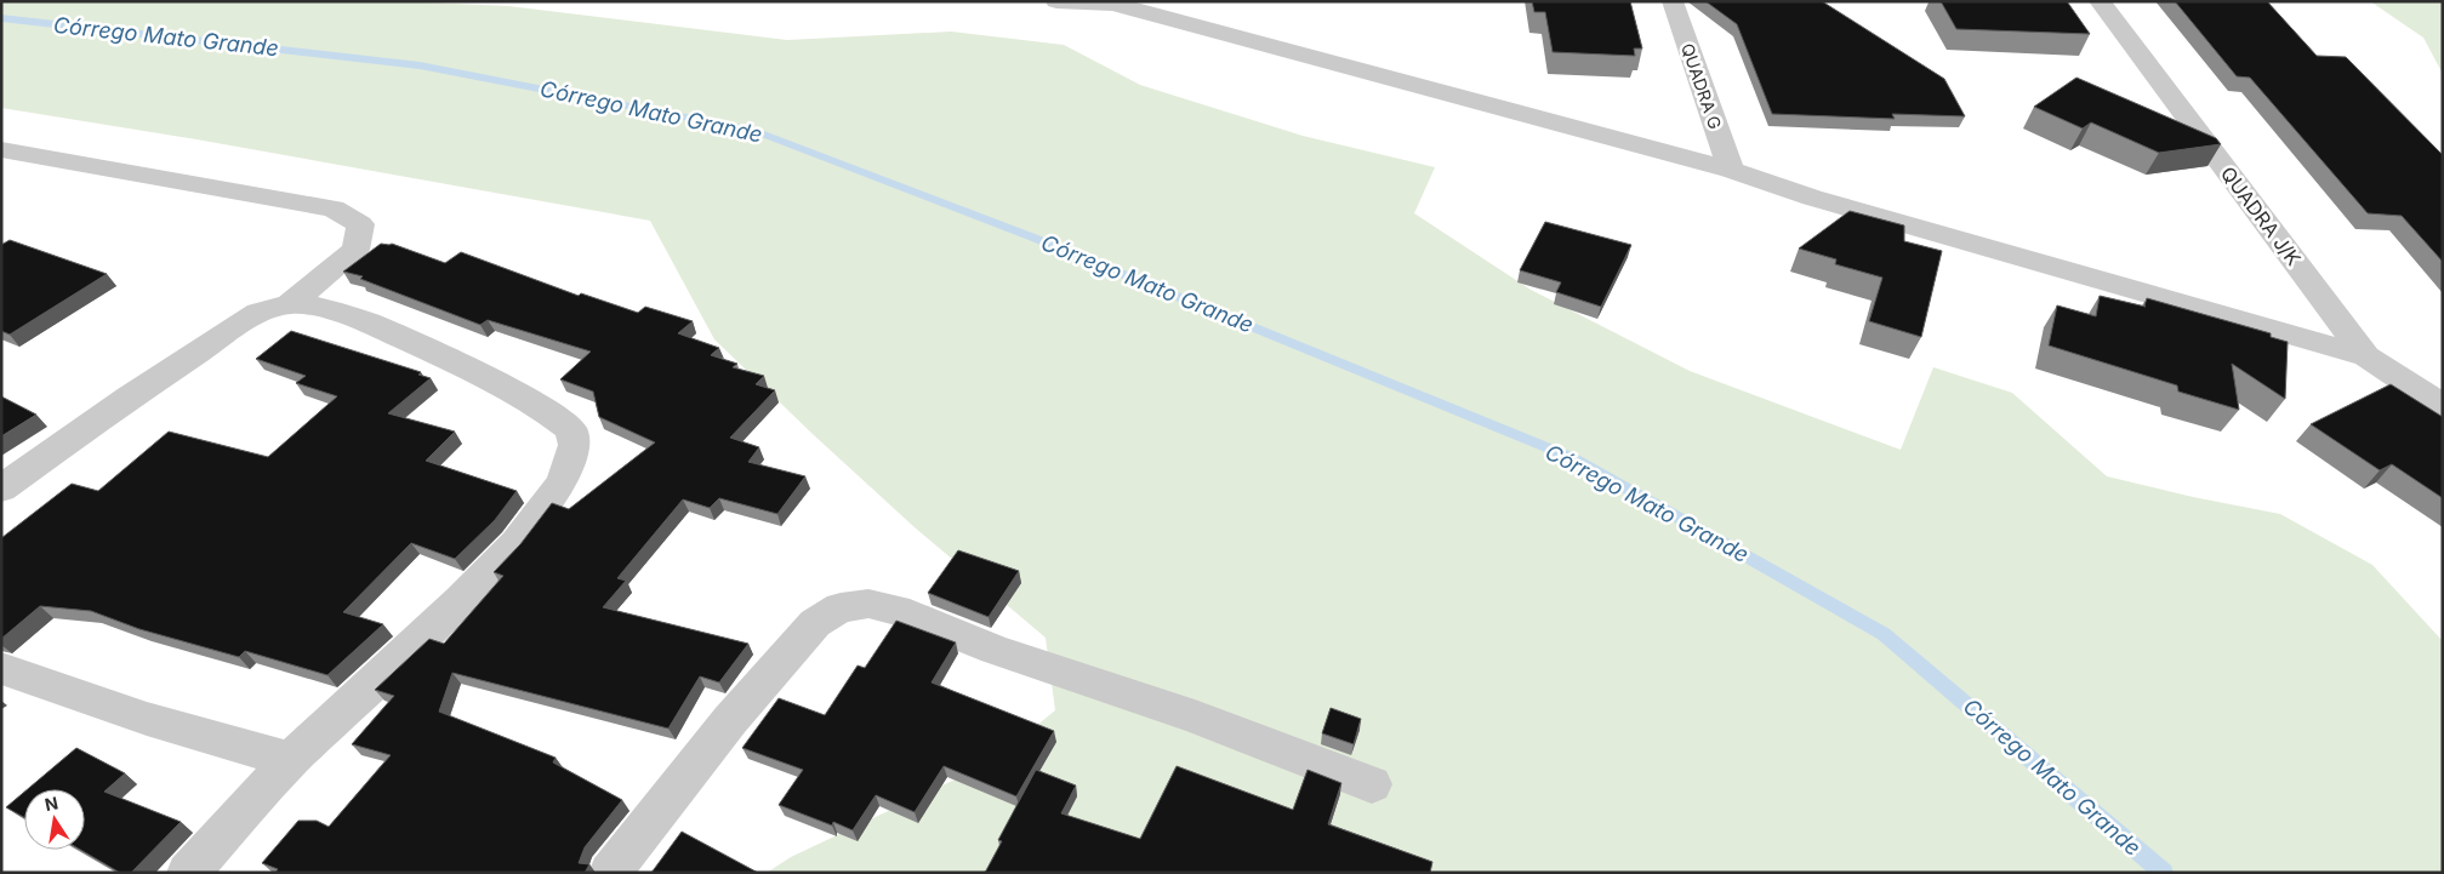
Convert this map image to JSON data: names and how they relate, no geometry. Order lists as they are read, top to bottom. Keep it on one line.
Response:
{"streets":{"street":["QUADRA G","QUADRA J/K"]},"water":["Córrego Mato Grande"],"north":"top"}
